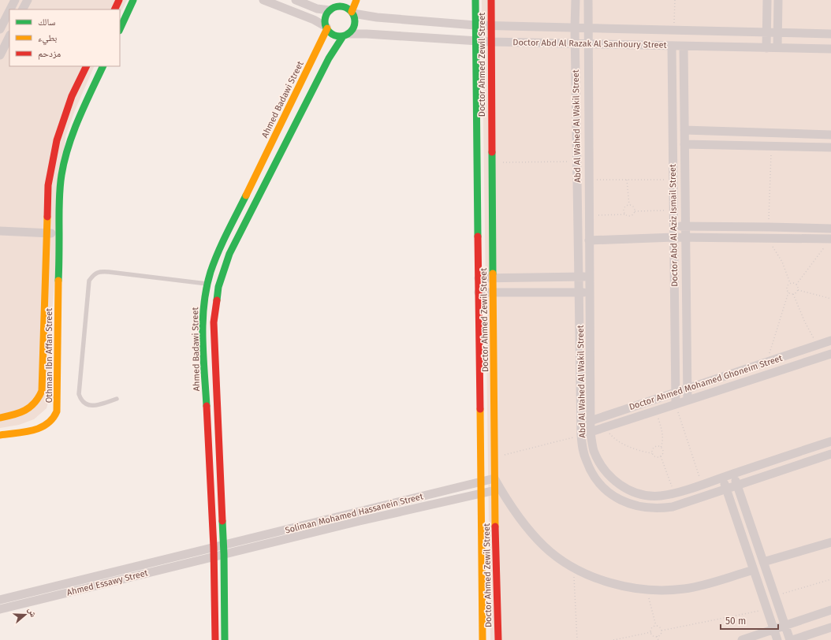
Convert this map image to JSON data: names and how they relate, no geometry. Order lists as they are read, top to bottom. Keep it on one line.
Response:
{"streets":{"street":["Doctor Abd Al Razak Al Sanhoury Street","Doctor Ahmed Zewil Street","Ahmed Badawi Street","Abd Al Wahed Al Wakil Street","Doctor Abd Al Aziz Ismail Street","Othman Ibn Affan Street","Doctor Ahmed Mohamed Ghoneim Street","Soliman Mohamed Hassanein Street","Ahmed Essawy Street"]},"crossings":[["Doctor Abd Al Razak Al Sanhoury Street","Doctor Ahmed Zewil Street"],["Doctor Abd Al Razak Al Sanhoury Street","Ahmed Badawi Street"],["Doctor Abd Al Razak Al Sanhoury Street","Abd Al Wahed Al Wakil Street"],["Doctor Abd Al Razak Al Sanhoury Street","Doctor Abd Al Aziz Ismail Street"],["Doctor Ahmed Zewil Street","Soliman Mohamed Hassanein Street"],["Ahmed Badawi Street","Soliman Mohamed Hassanein Street"],["Ahmed Badawi Street","Ahmed Essawy Street"],["Abd Al Wahed Al Wakil Street","Doctor Ahmed Mohamed Ghoneim Street"],["Doctor Abd Al Aziz Ismail Street","Doctor Ahmed Mohamed Ghoneim Street"],["Soliman Mohamed Hassanein Street","Ahmed Essawy Street"]],"legend":["سالك","بطيء","مزدحم"],"scale_bar":"50 m","north":"right"}
